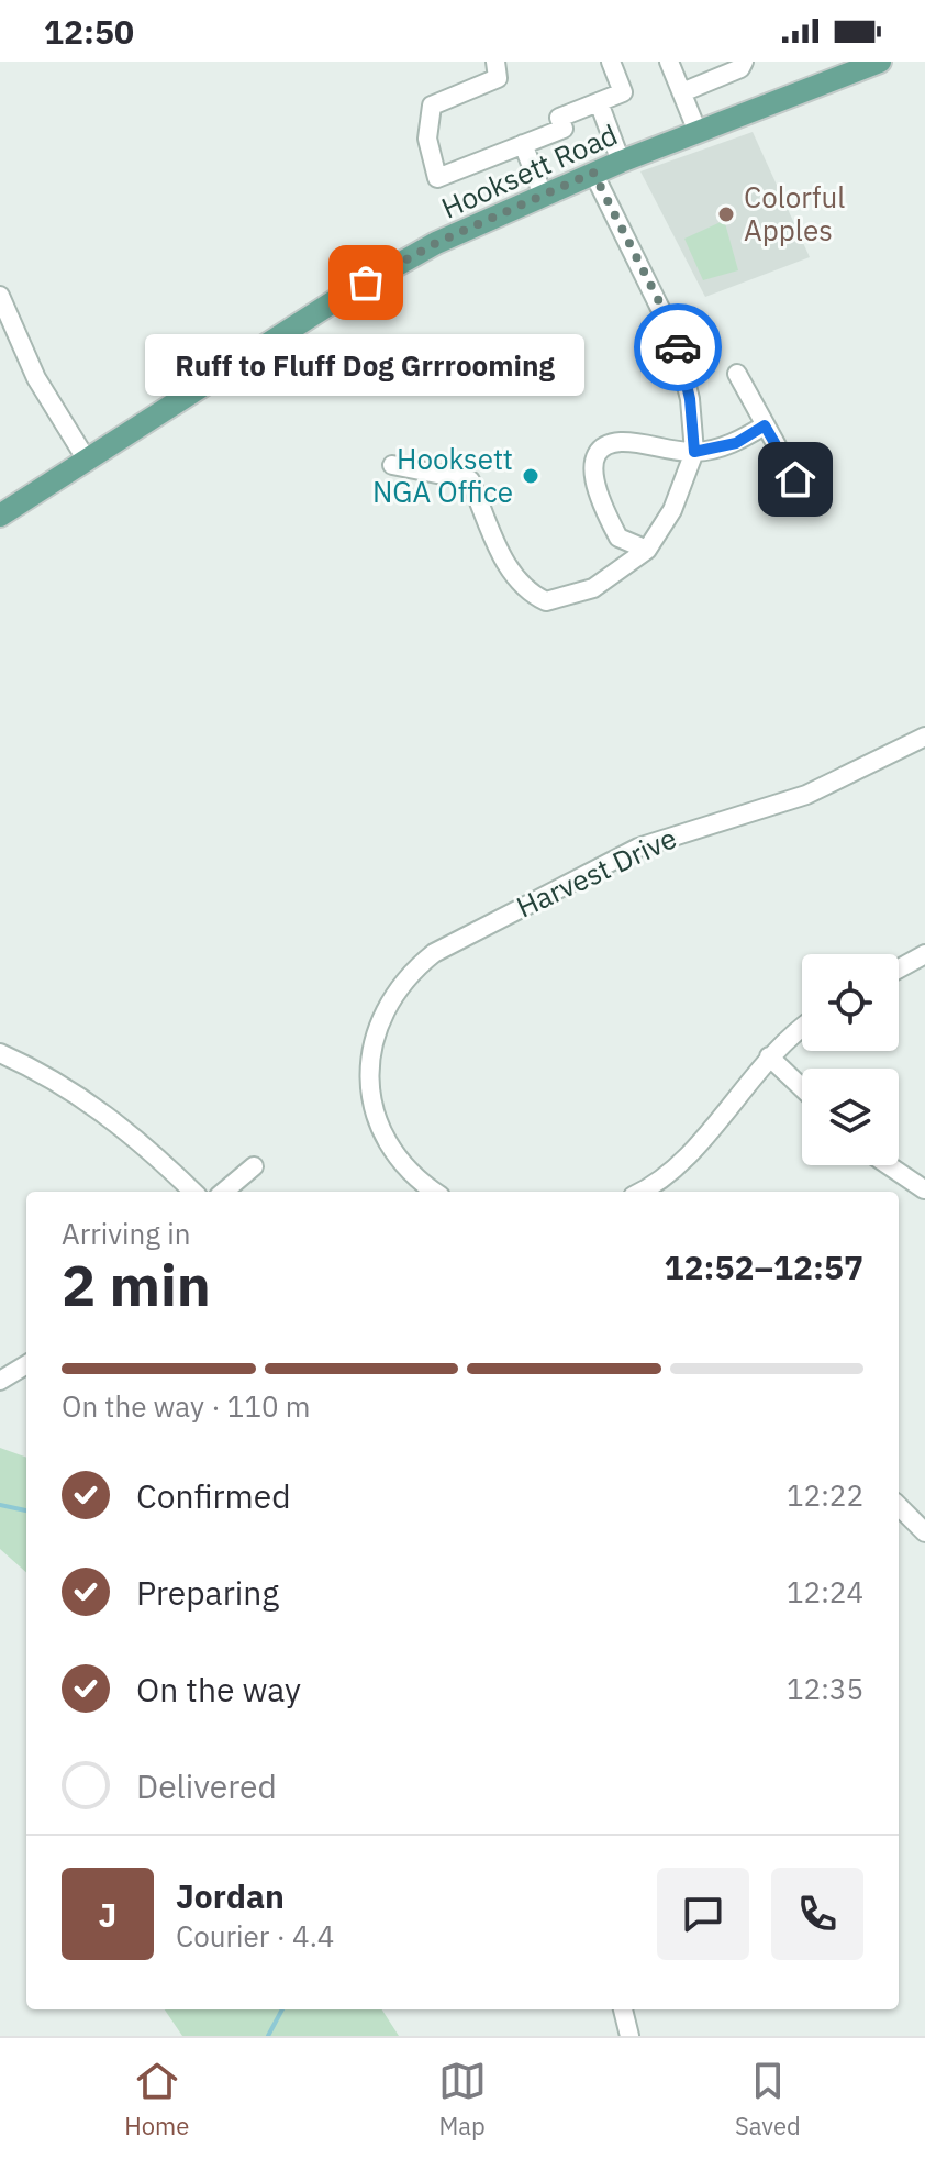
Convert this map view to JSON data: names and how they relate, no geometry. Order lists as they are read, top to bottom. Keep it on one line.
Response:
{"streets":{"main road":["Hooksett Road"],"street":["Harvest Drive"]},"places":["Colorful Apples","Ruff to Fluff Dog Grrrooming","Hooksett NGA Office"],"page":{"status":"12:50","bubble":"Ruff to Fluff Dog Grrrooming","heading":["2 min","Arriving in","12:52–12:57"],"panel":["Jordan","Courier · 4.4"],"bar":"On the way · 110 m","list":[["Confirmed","12:22"],["Preparing","12:24"],["On the way","12:35"],"Delivered"],"round":"J","tabs":["Home","Map","Saved"]}}
